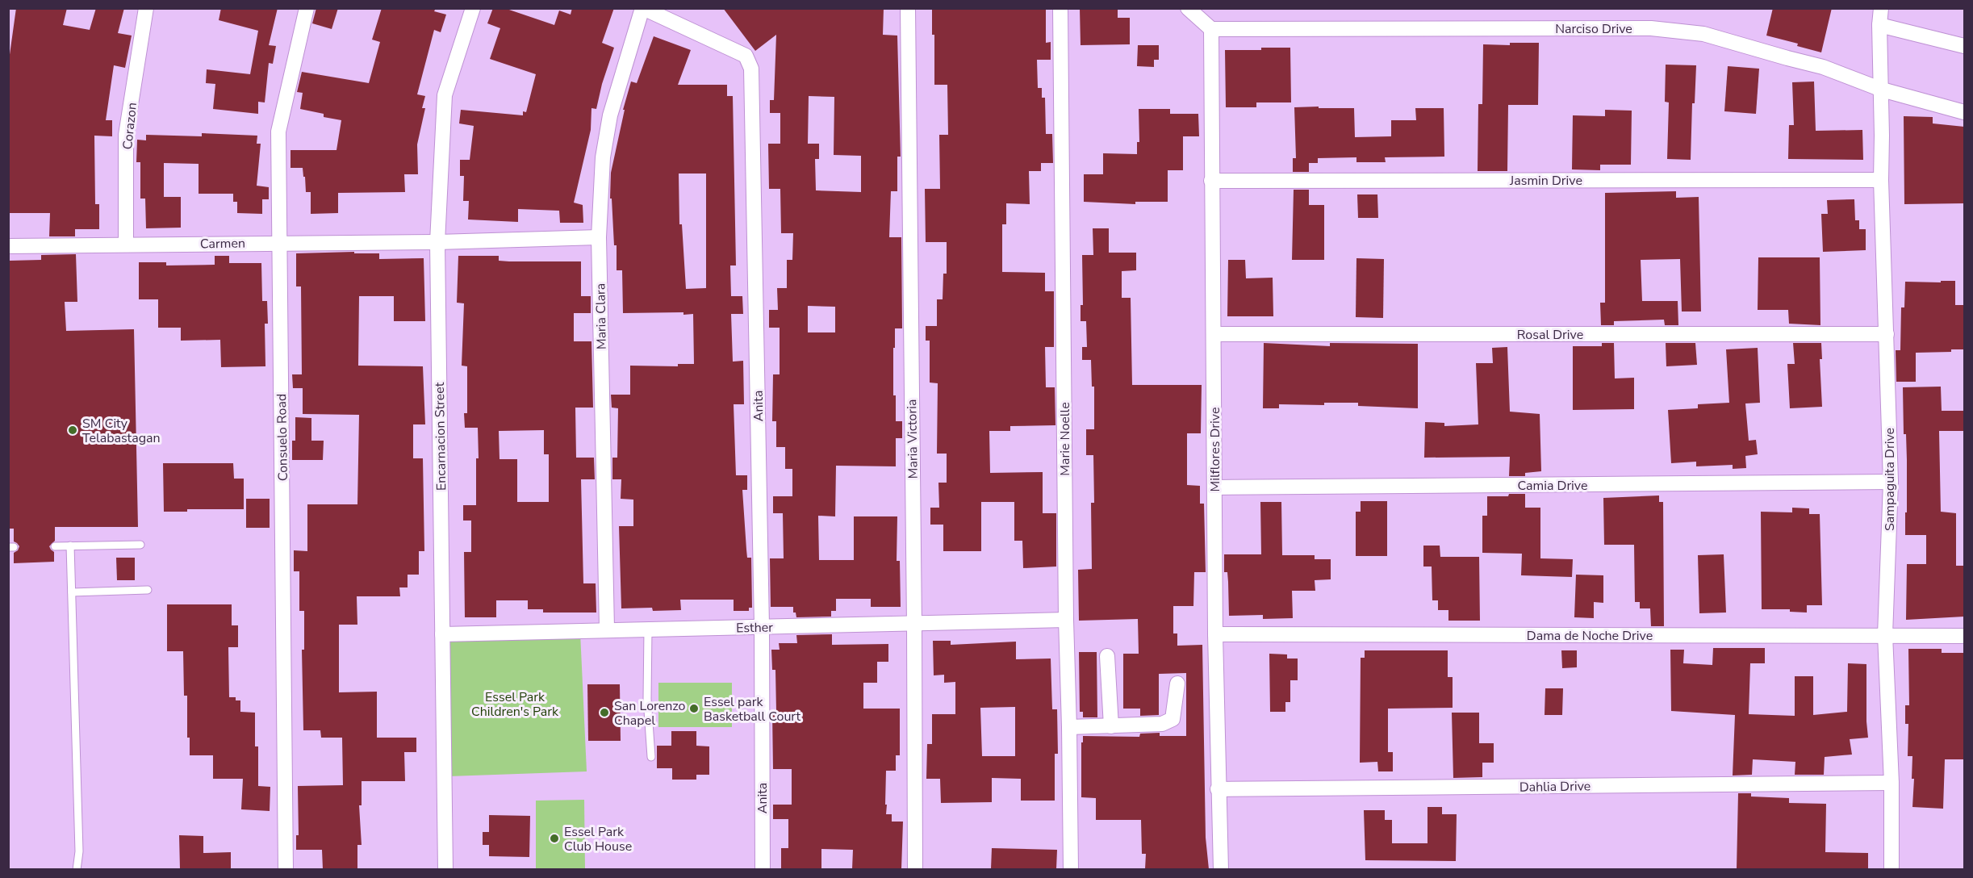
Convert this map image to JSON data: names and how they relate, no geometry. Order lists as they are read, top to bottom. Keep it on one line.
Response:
{"streets":{"street":["Narciso Drive","Corazon","Jasmin Drive","Carmen","Maria Clara","Rosal Drive","Anita","Encarnacion Street","Consuelo Road","Maria Victoria","Marie Noelle","Milflores Drive","Sampaguita Drive","Camia Drive","Esther","Dama de Noche Drive","Dahlia Drive"]},"crossings":[["Narciso Drive","Milflores Drive"],["Narciso Drive","Sampaguita Drive"],["Corazon","Carmen"],["Jasmin Drive","Milflores Drive"],["Jasmin Drive","Sampaguita Drive"],["Carmen","Maria Clara"],["Carmen","Encarnacion Street"],["Carmen","Consuelo Road"],["Maria Clara","Anita"],["Maria Clara","Esther"],["Rosal Drive","Milflores Drive"],["Rosal Drive","Sampaguita Drive"],["Anita","Esther"],["Encarnacion Street","Esther"],["Maria Victoria","Esther"],["Marie Noelle","Esther"],["Milflores Drive","Camia Drive"],["Milflores Drive","Dama de Noche Drive"],["Milflores Drive","Dahlia Drive"],["Sampaguita Drive","Camia Drive"],["Sampaguita Drive","Dama de Noche Drive"],["Sampaguita Drive","Dahlia Drive"]],"parks":["Essel Park Children's Park"],"places":["SM City Telabastagan","Essel park Basketball Court","San Lorenzo Chapel","Essel Park Club House"]}
